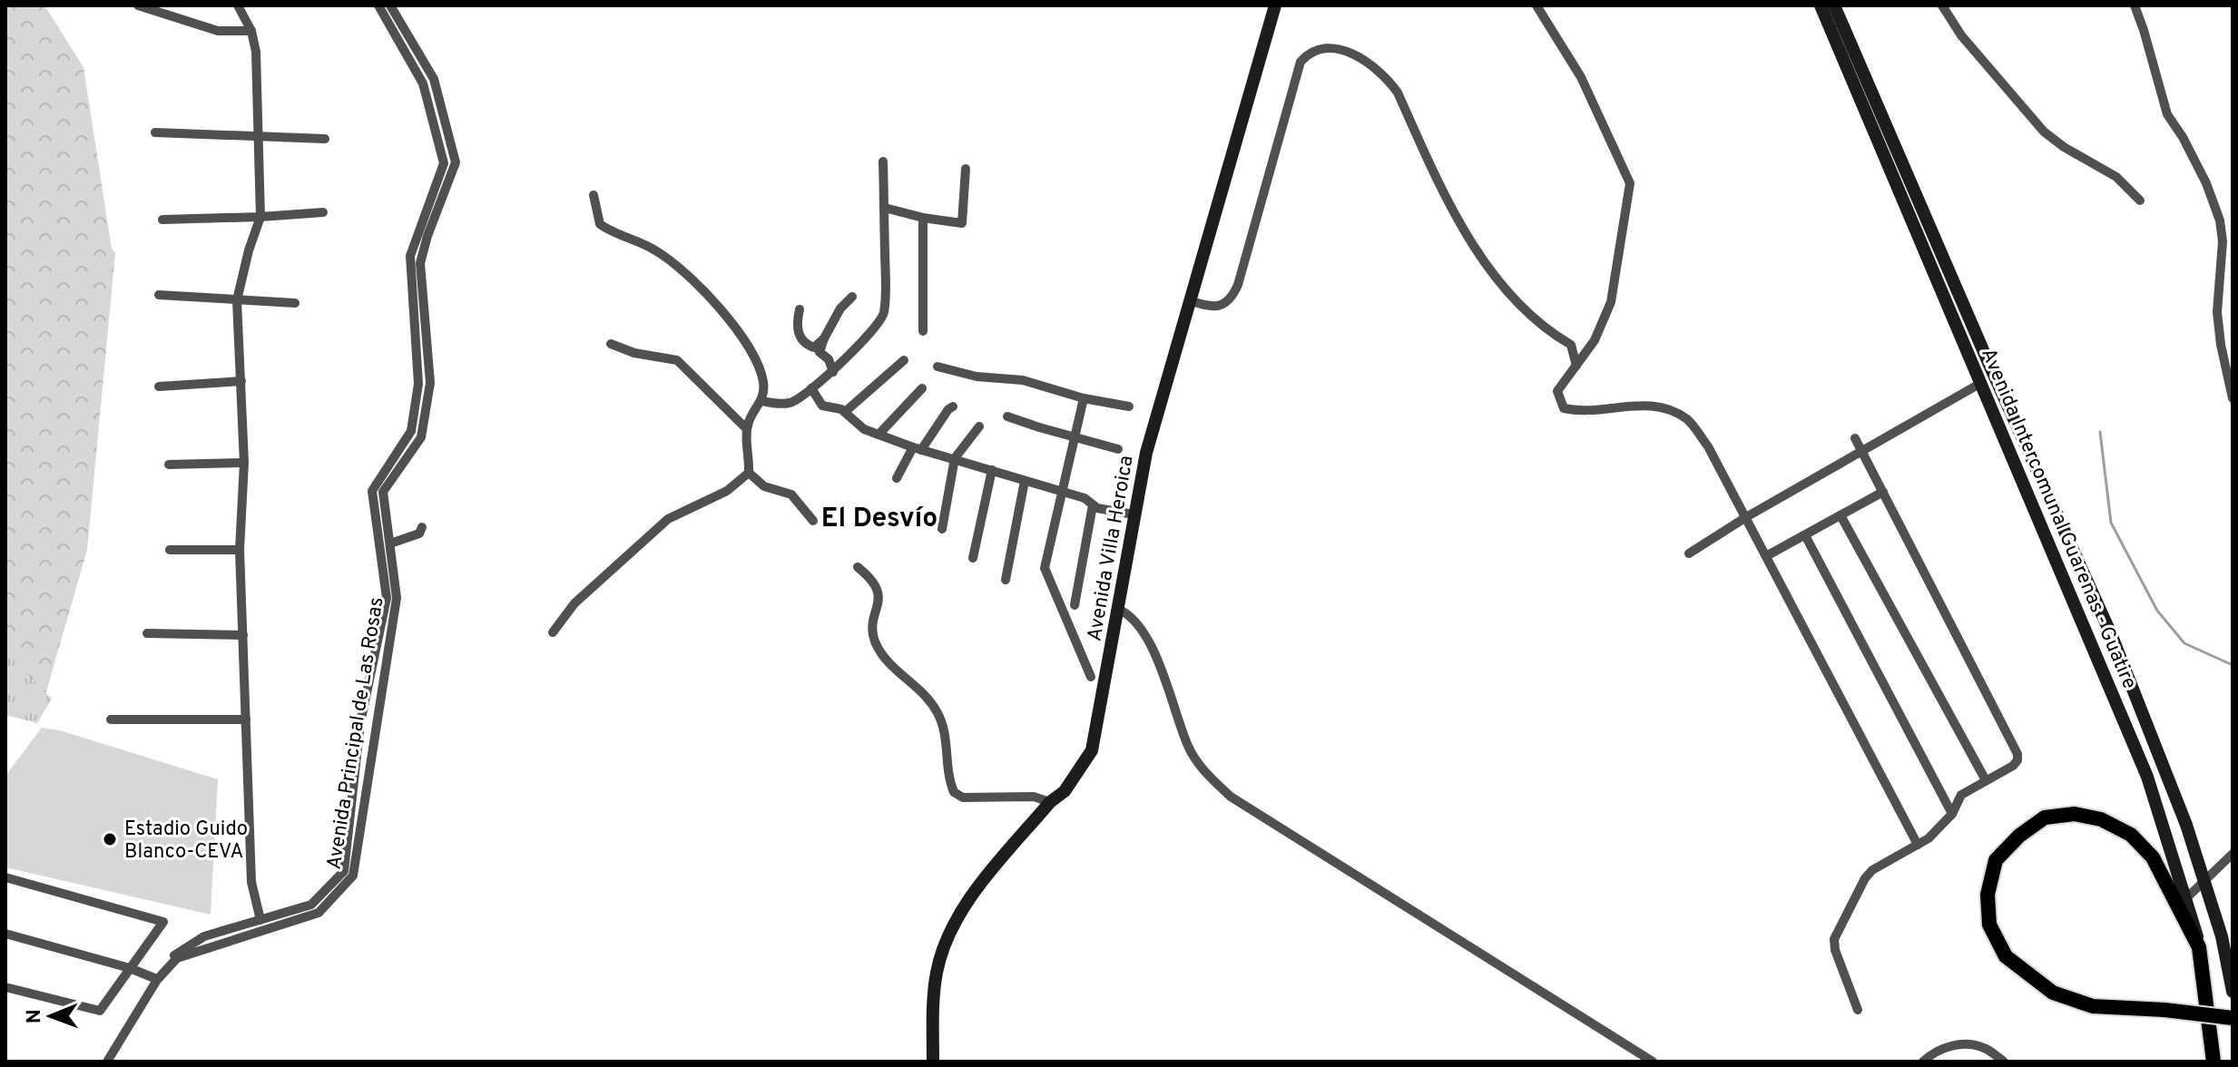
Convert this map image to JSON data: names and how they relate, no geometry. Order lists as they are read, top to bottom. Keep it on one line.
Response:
{"streets":{"highway":["Avenida Intercomunal Guarenas - Guatire"],"main road":["Avenida Villa Heroica"],"street":["Avenida Principal de Las Rosas"]},"districts":["El Desvío"],"places":["Estadio Guido Blanco-CEVA"],"north":"left"}
